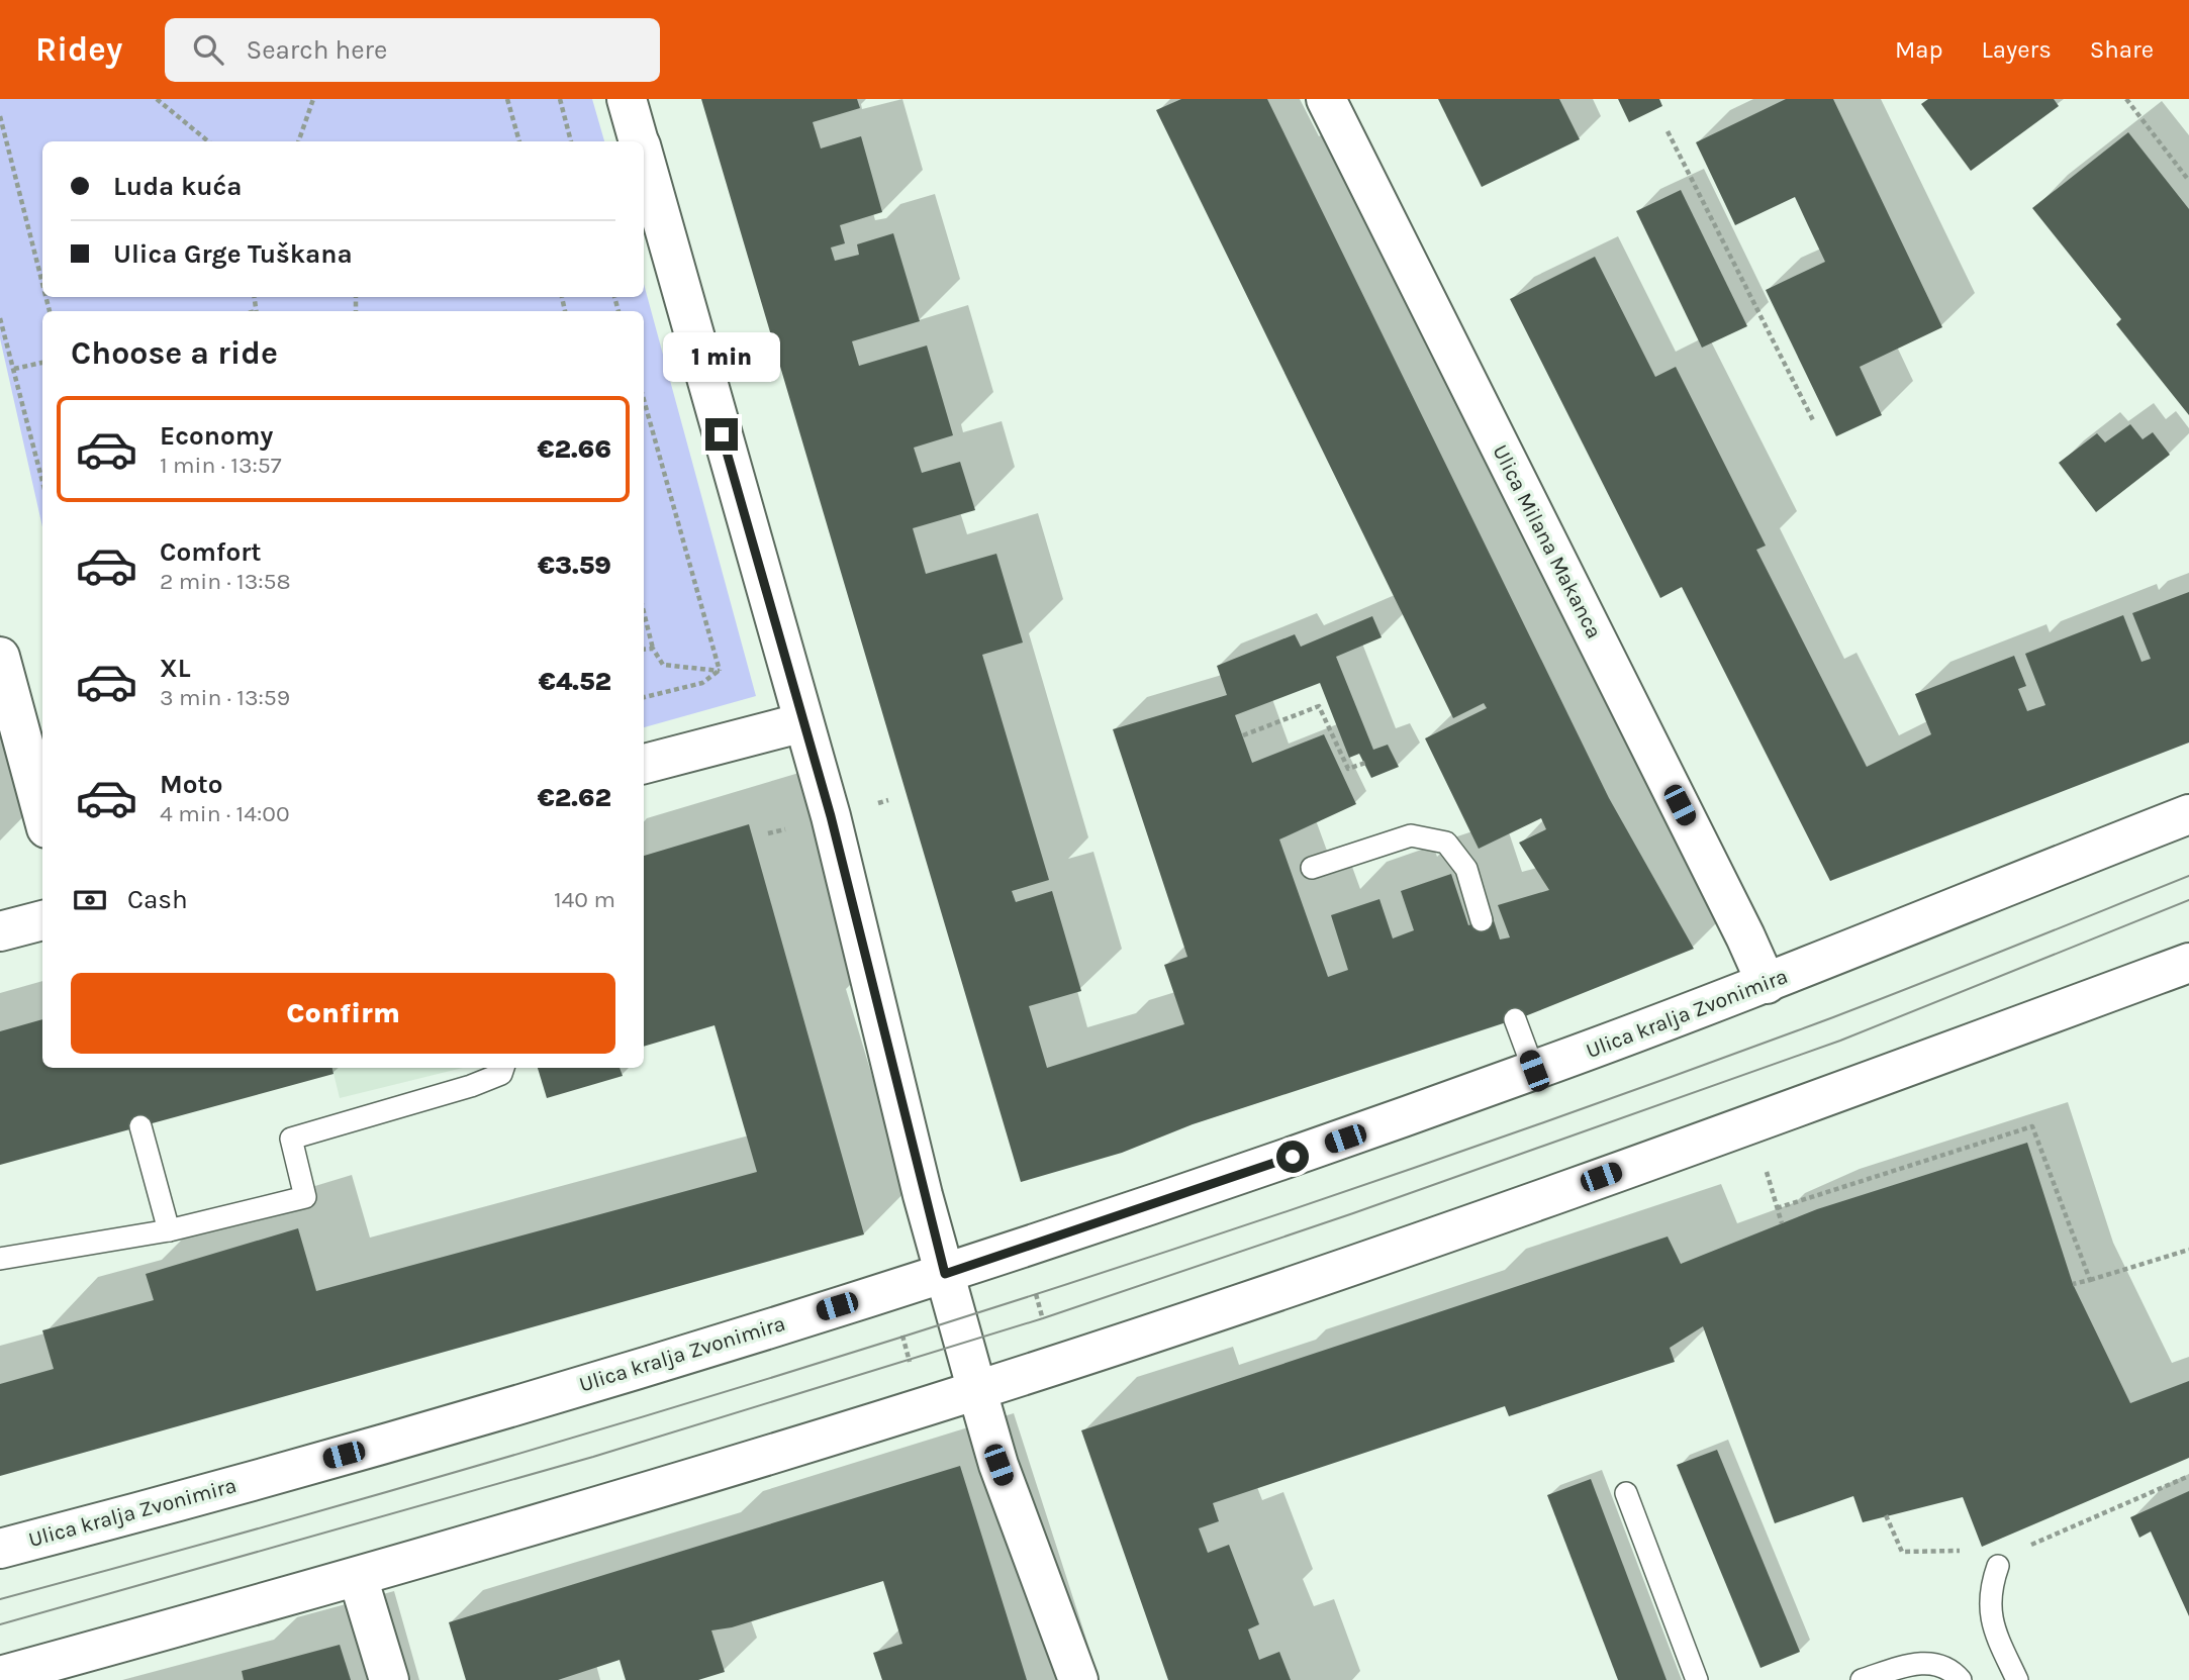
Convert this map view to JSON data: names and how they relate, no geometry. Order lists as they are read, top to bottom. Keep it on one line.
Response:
{"streets":{"main road":["Ulica Milana Makanca","Ulica kralja Zvonimira"]},"crossings":[["Ulica Milana Makanca","Ulica kralja Zvonimira"]],"page":{"header":"Ridey","search":"Search here","nav":["Map","Layers","Share"],"banner":["Luda kuća","Ulica Grge Tuškana"],"heading":"Choose a ride","bubble":"1 min","list":[{"name":"Economy","note":"1 min · 13:57","value":"€2.66"},{"name":"Comfort","note":"2 min · 13:58","value":"€3.59"},{"name":"XL","note":"3 min · 13:59","value":"€4.52"},{"name":"Moto","note":"4 min · 14:00","value":"€2.62"}],"pay":["Cash","140 m"],"buttons":"Confirm"}}
